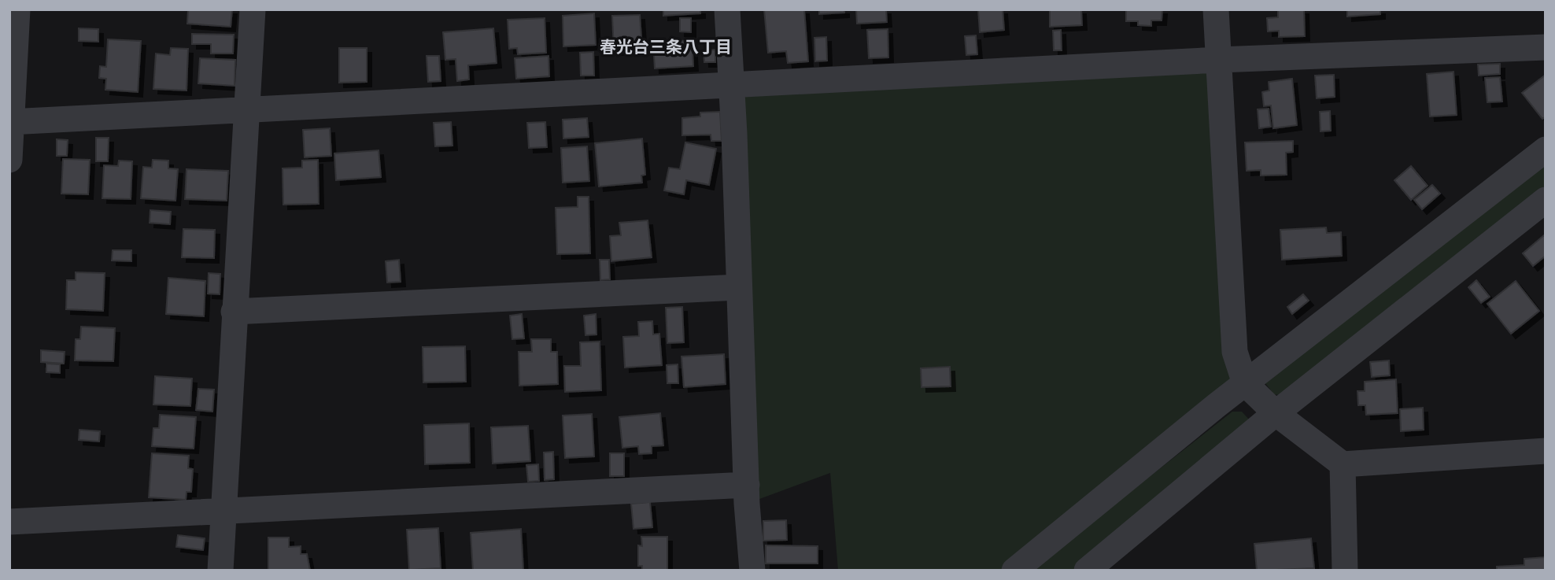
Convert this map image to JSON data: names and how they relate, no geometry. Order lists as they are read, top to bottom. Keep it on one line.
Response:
{"districts":["春光台三条八丁目"]}
